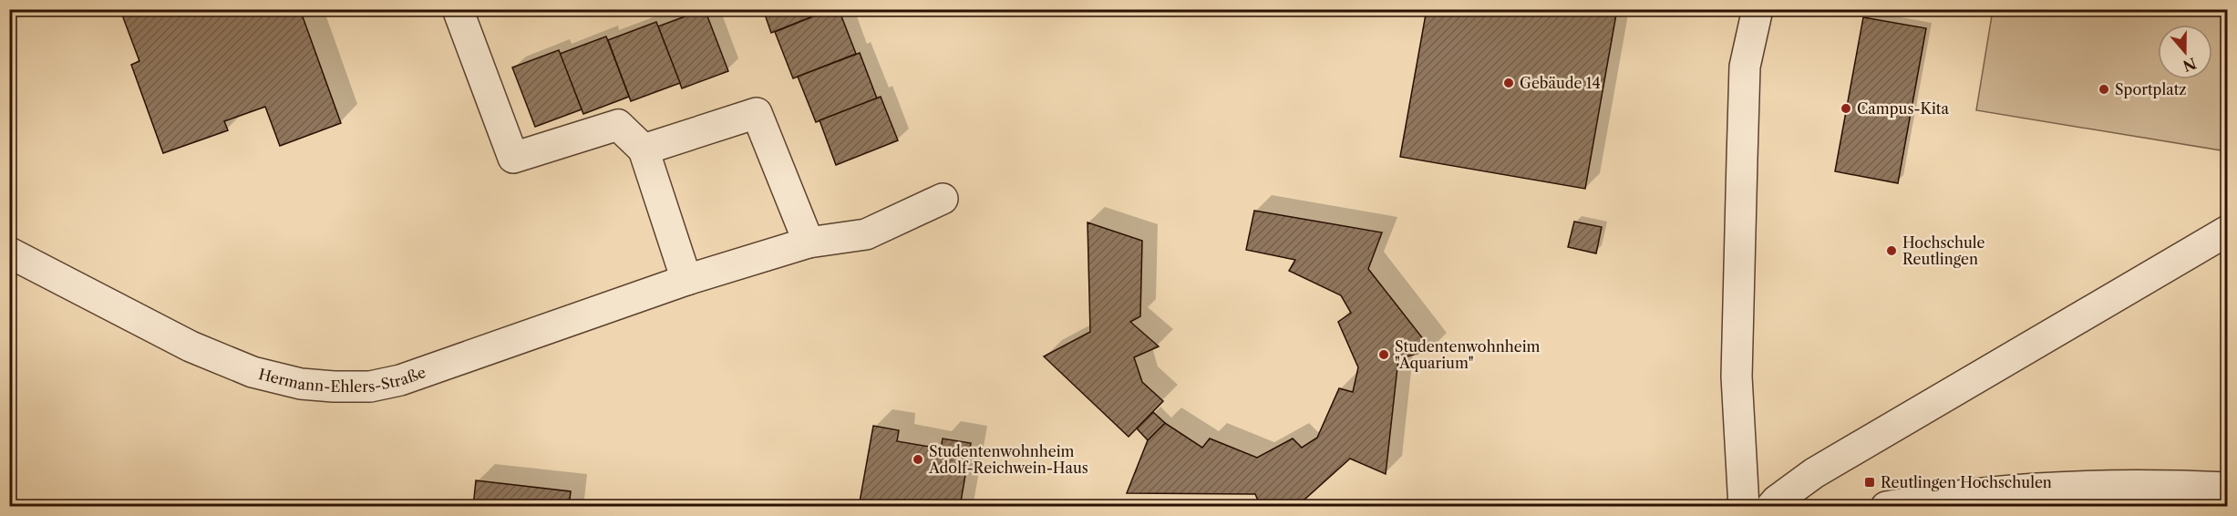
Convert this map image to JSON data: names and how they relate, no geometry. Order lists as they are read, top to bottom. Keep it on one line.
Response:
{"streets":{"street":["Hermann-Ehlers-Straße"]},"places":{"other":["Gebäude 14","Sportplatz","Campus-Kita","Hochschule Reutlingen","Studentenwohnheim \"Aquarium\"","Studentenwohnheim Adolf-Reichwein-Haus"],"transit":["Reutlingen Hochschulen"]},"north":"bottom"}
